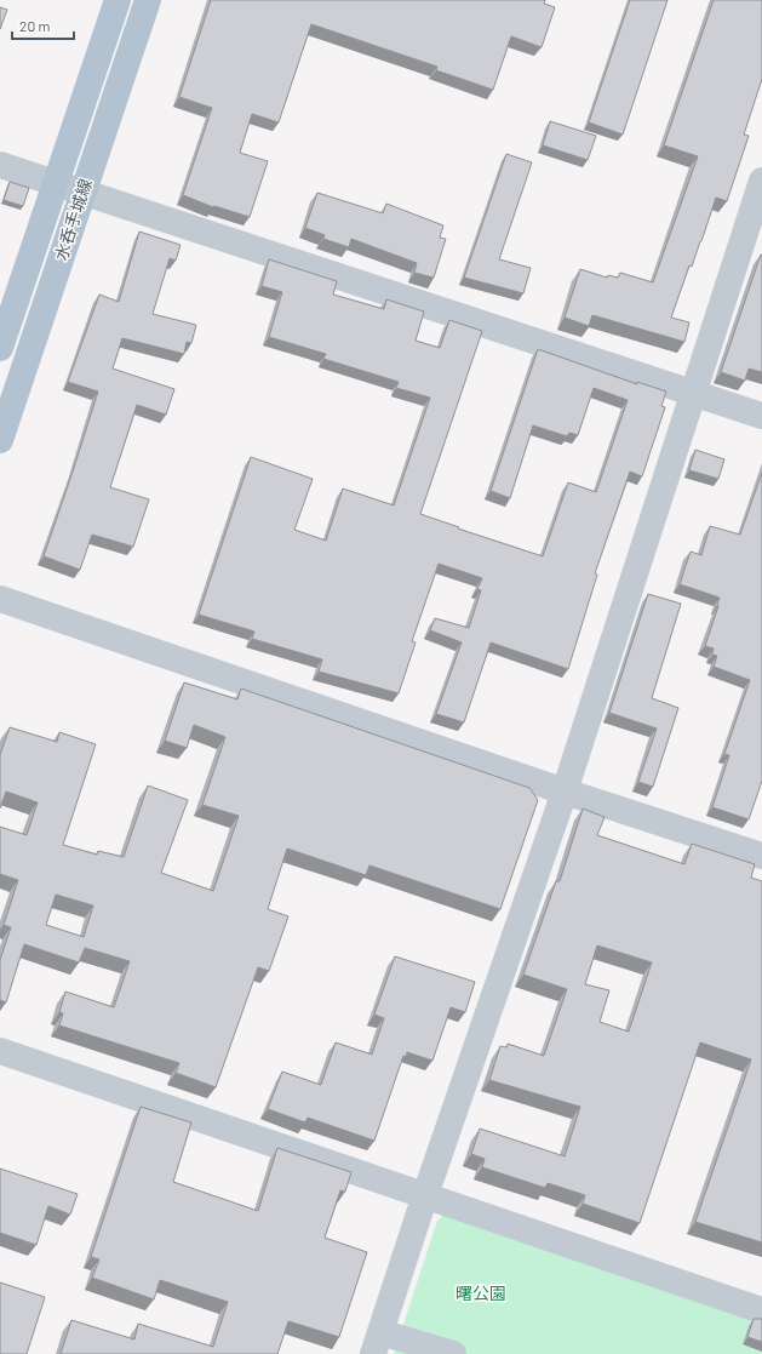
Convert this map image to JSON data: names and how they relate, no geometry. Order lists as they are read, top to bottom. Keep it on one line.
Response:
{"streets":{"main road":["水呑手城線"]},"parks":["曙公園"],"scale_bar":"20 m"}
